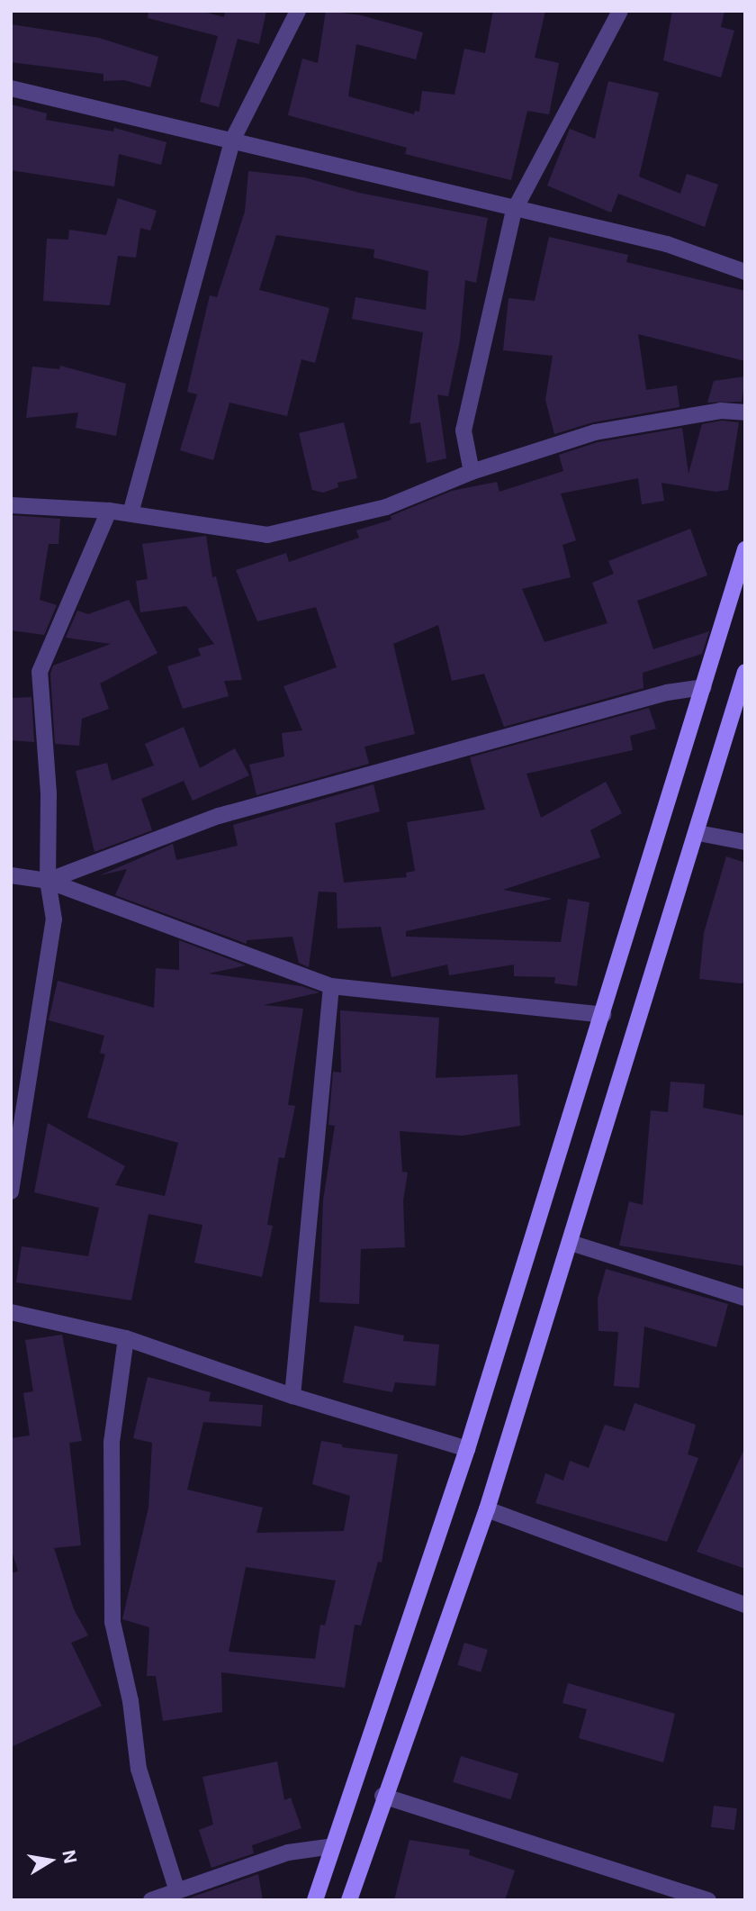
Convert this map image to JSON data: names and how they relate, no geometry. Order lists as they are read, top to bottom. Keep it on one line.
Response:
{"north":"right"}
